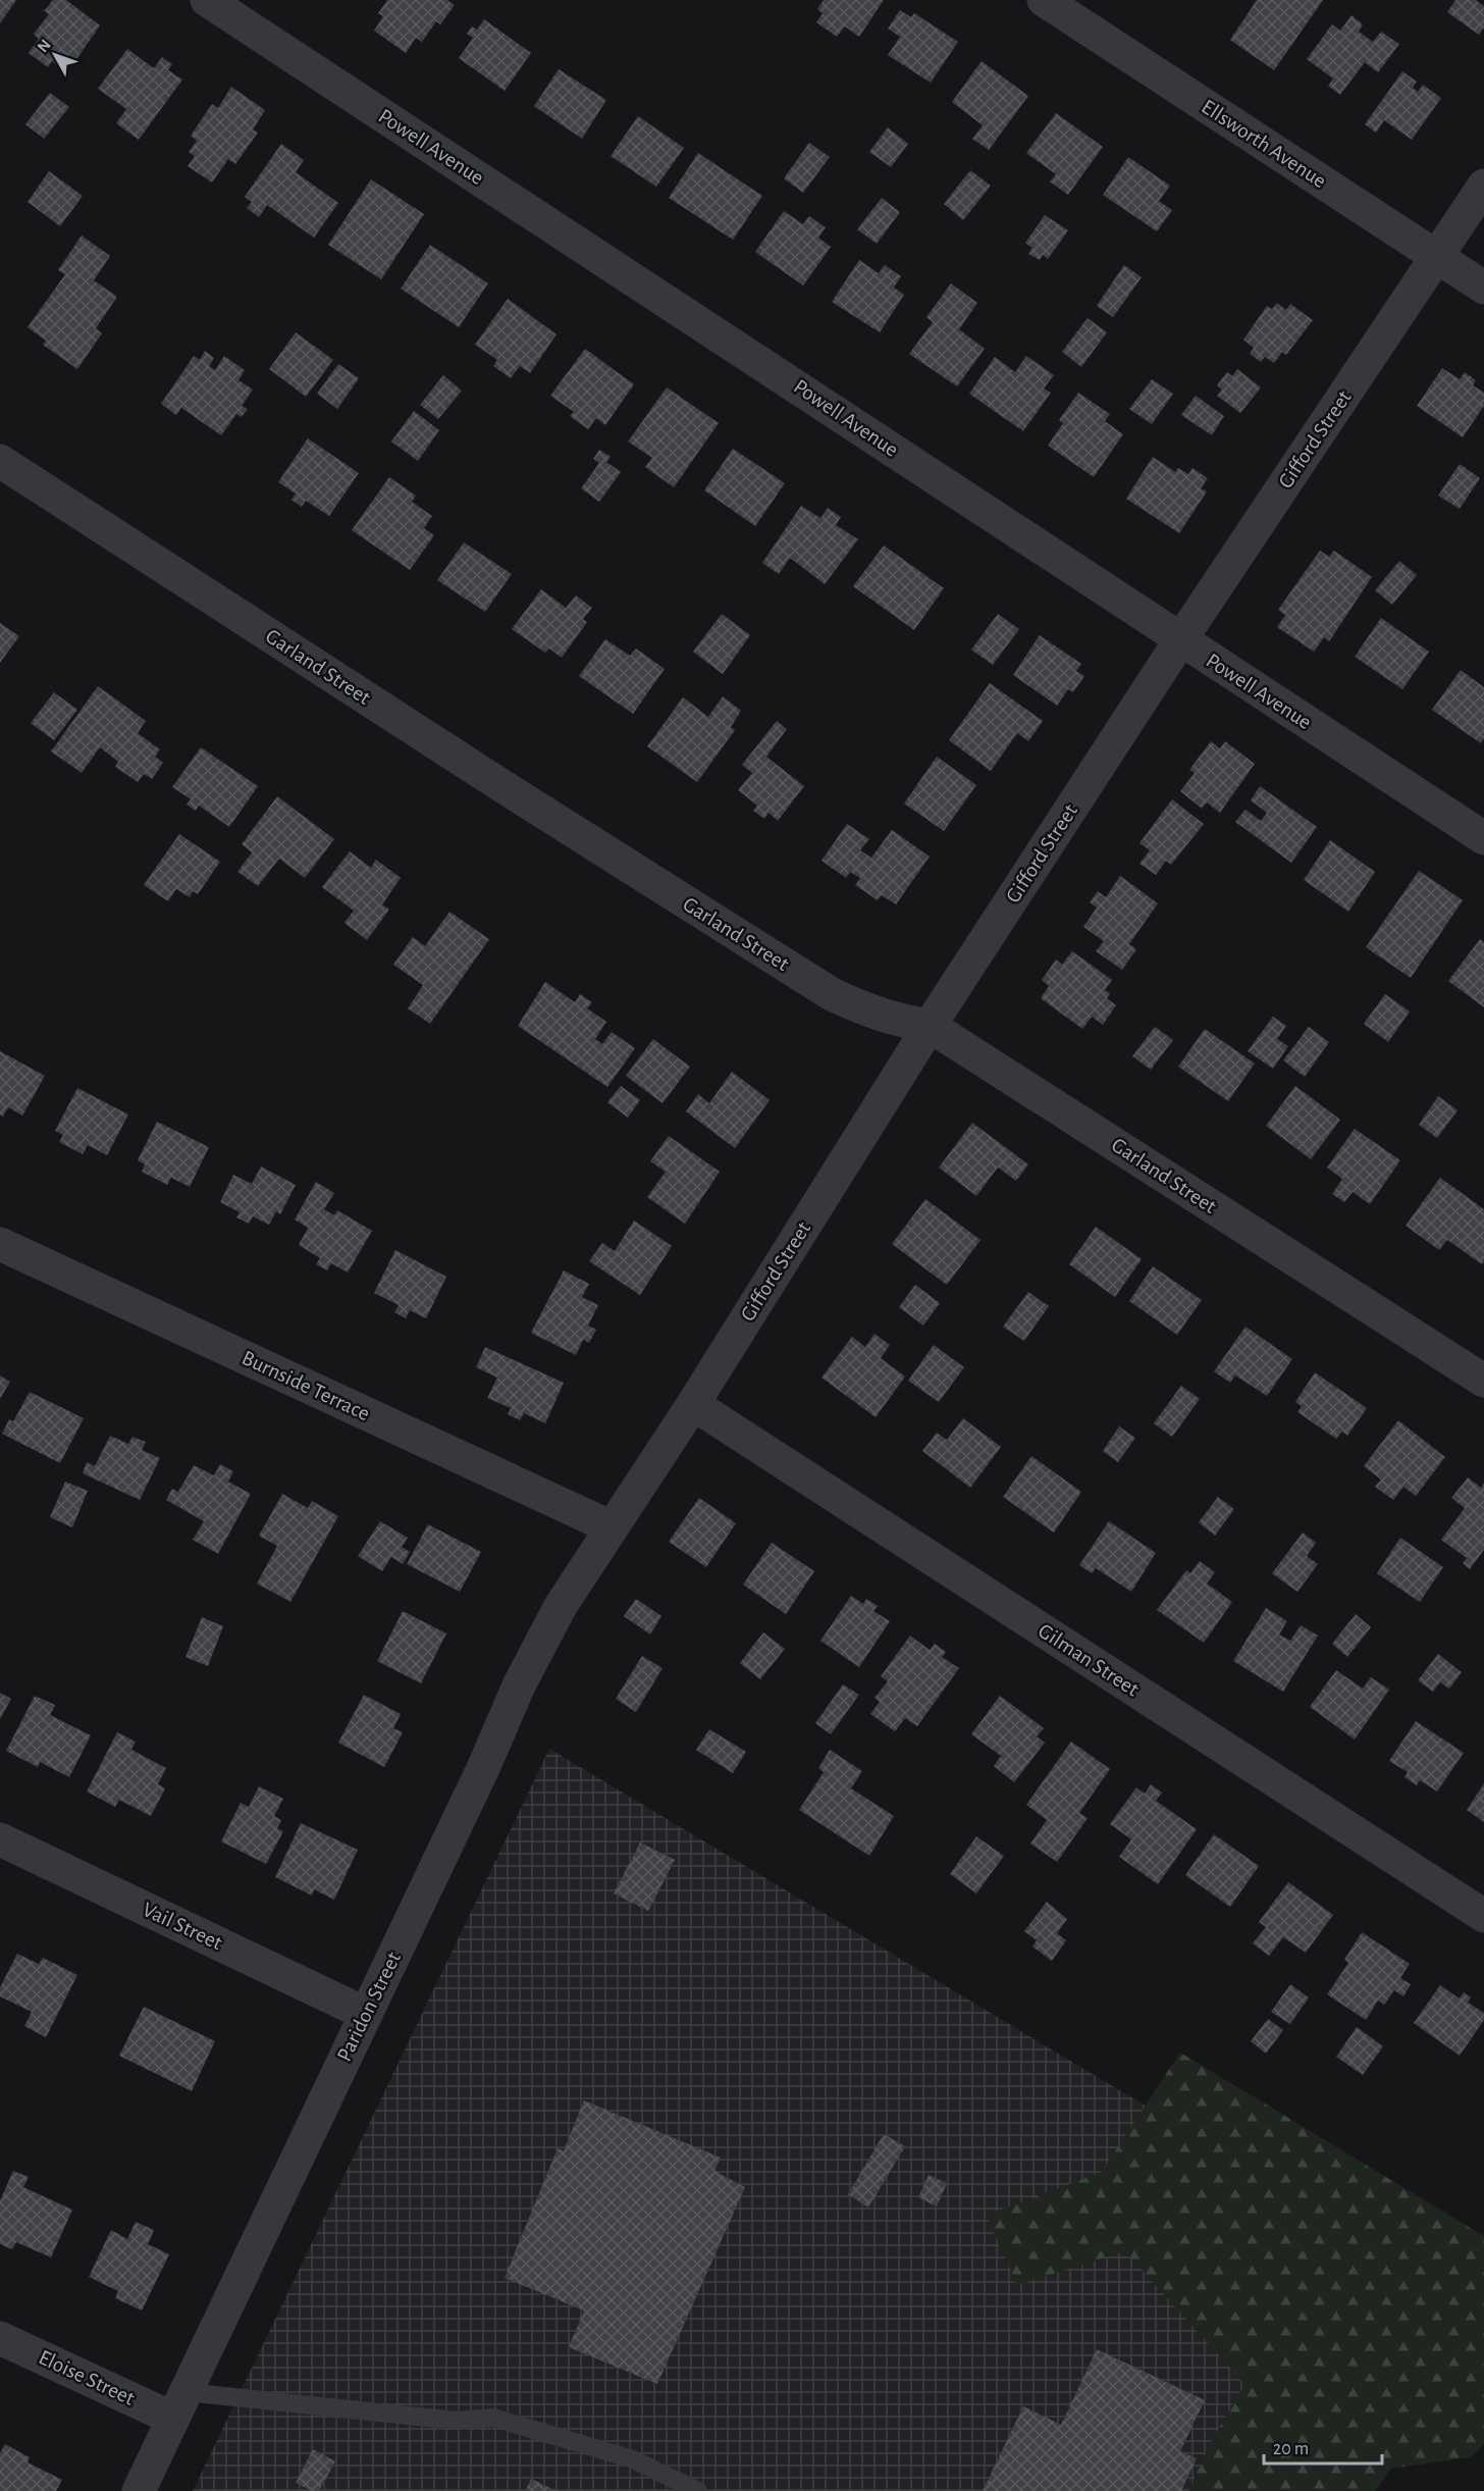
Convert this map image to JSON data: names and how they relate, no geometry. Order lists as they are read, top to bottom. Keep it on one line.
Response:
{"streets":{"street":["Ellsworth Avenue","Powell Avenue","Gifford Street","Garland Street","Burnside Terrace","Gilman Street","Vail Street","Paridon Street","Eloise Street"]},"crossings":[["Ellsworth Avenue","Gifford Street"],["Powell Avenue","Gifford Street"],["Gifford Street","Garland Street"],["Gifford Street","Burnside Terrace"],["Gifford Street","Gilman Street"],["Gifford Street","Paridon Street"],["Burnside Terrace","Paridon Street"],["Vail Street","Paridon Street"],["Paridon Street","Eloise Street"]],"scale_bar":"20 m","north":"top left"}
